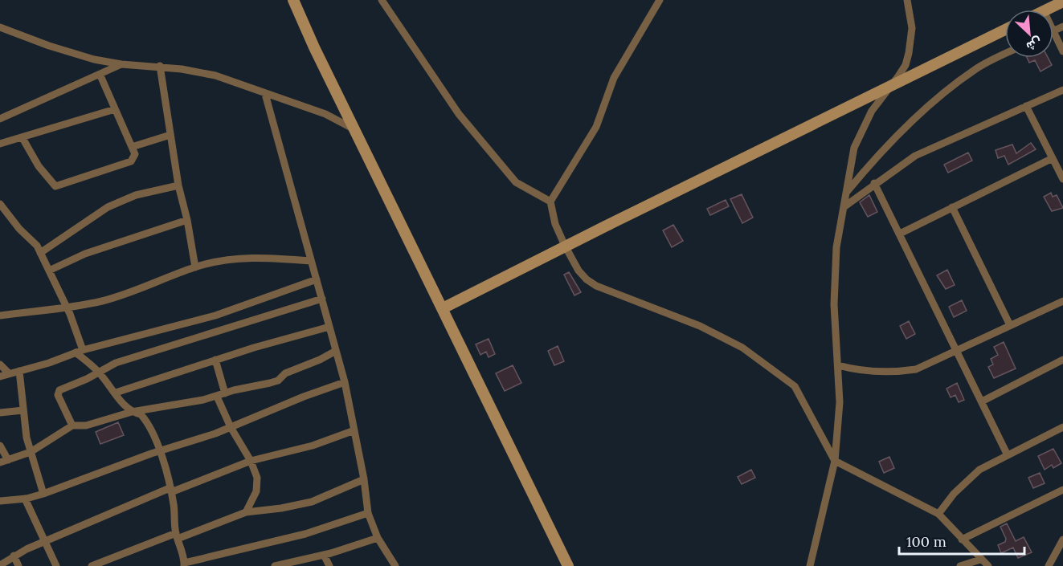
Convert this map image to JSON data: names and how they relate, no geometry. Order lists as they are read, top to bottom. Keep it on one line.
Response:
{"scale_bar":"100 m","north":"bottom right"}
